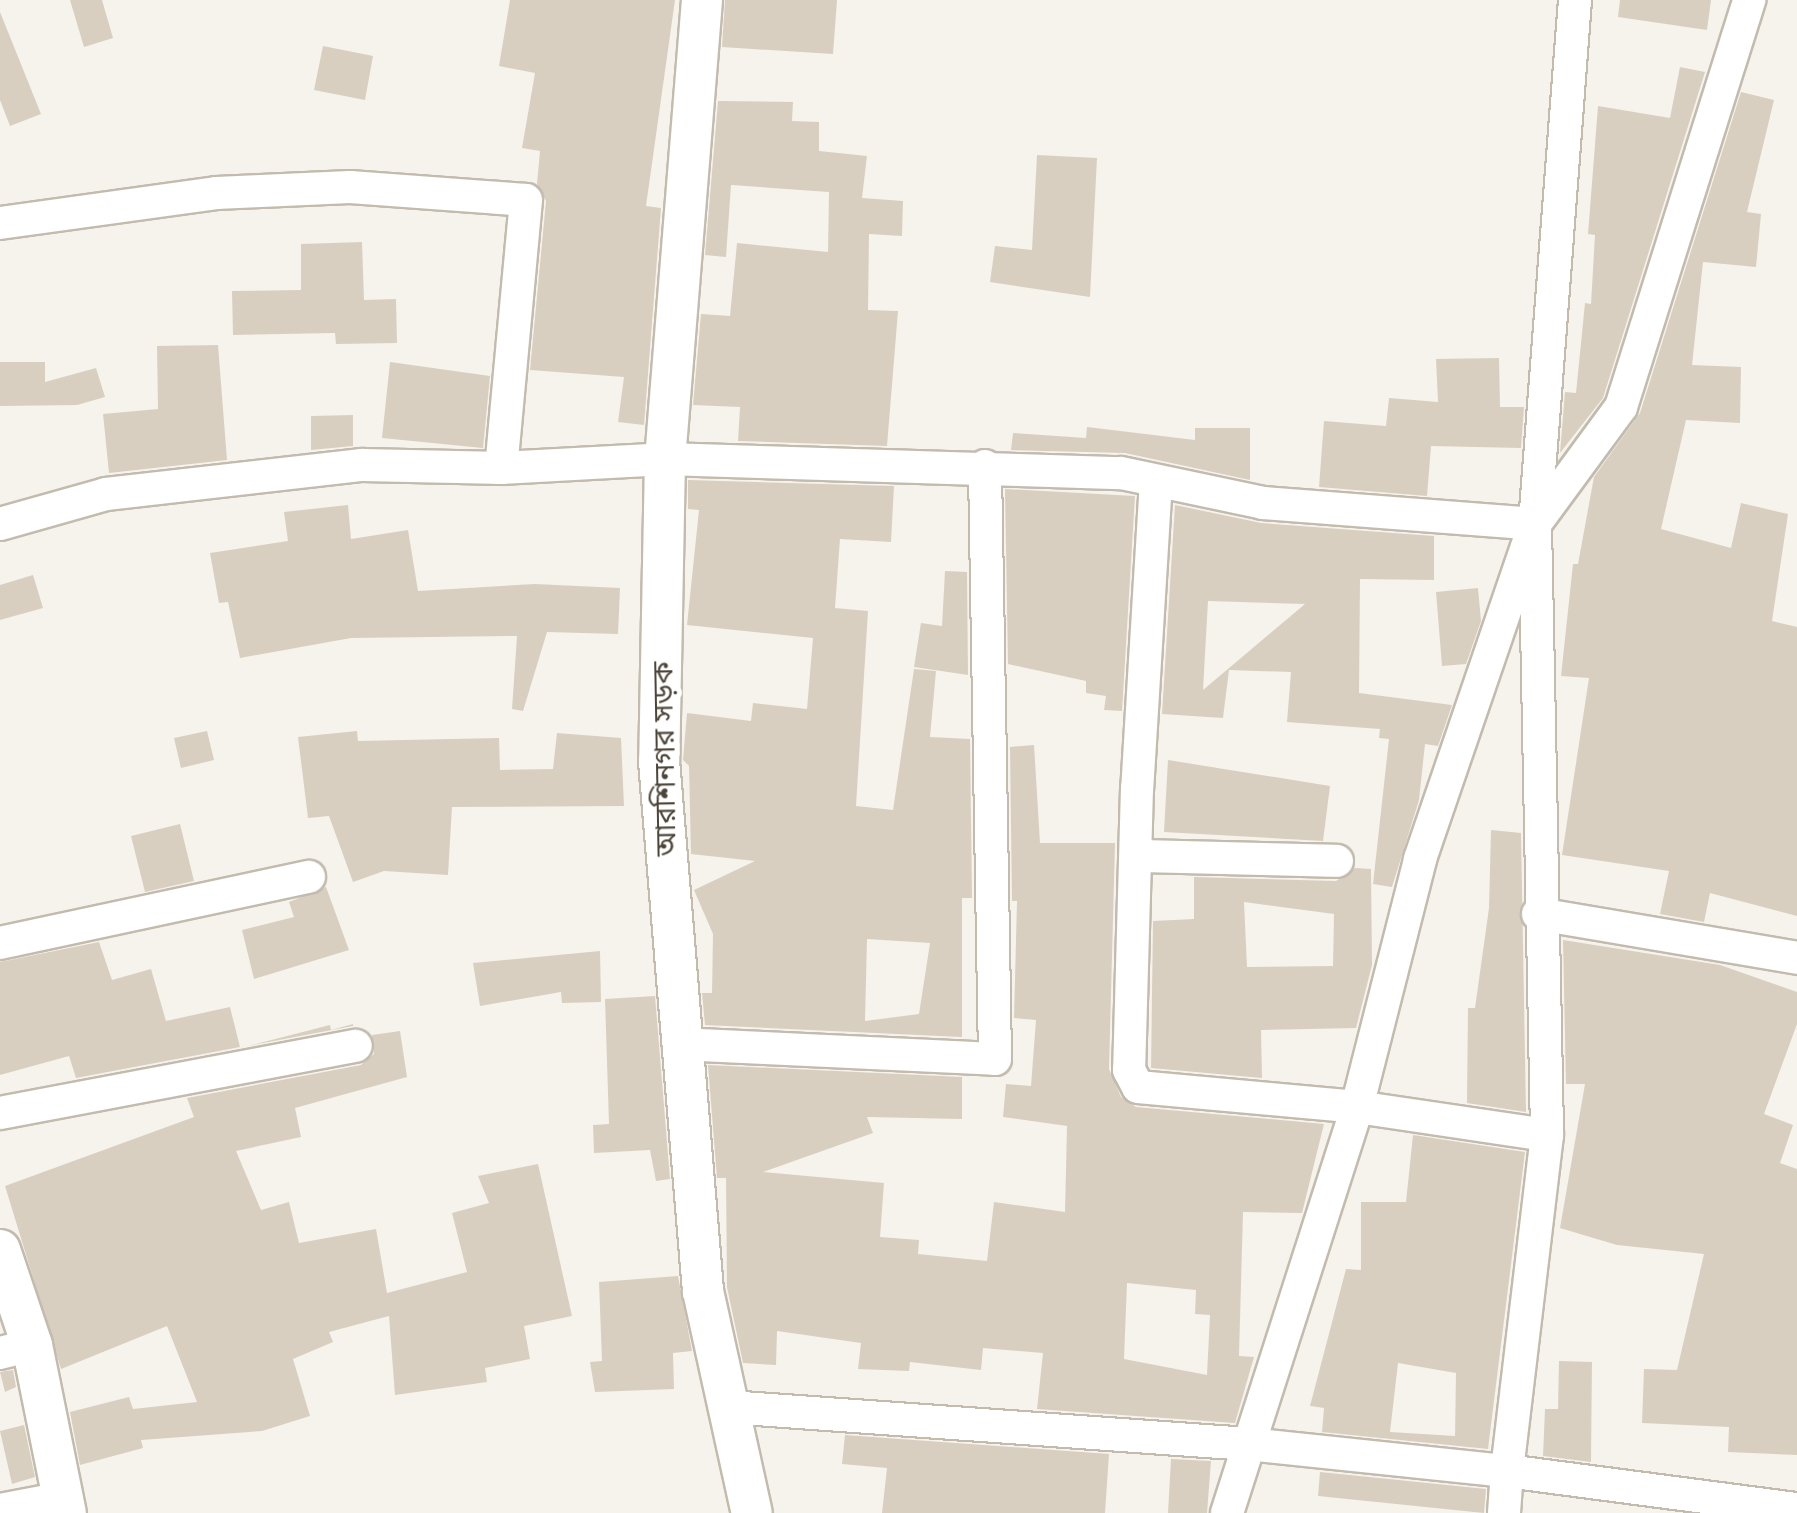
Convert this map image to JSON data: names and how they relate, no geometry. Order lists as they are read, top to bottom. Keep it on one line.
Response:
{"streets":{"street":["আরশিনগর সড়ক"]}}
